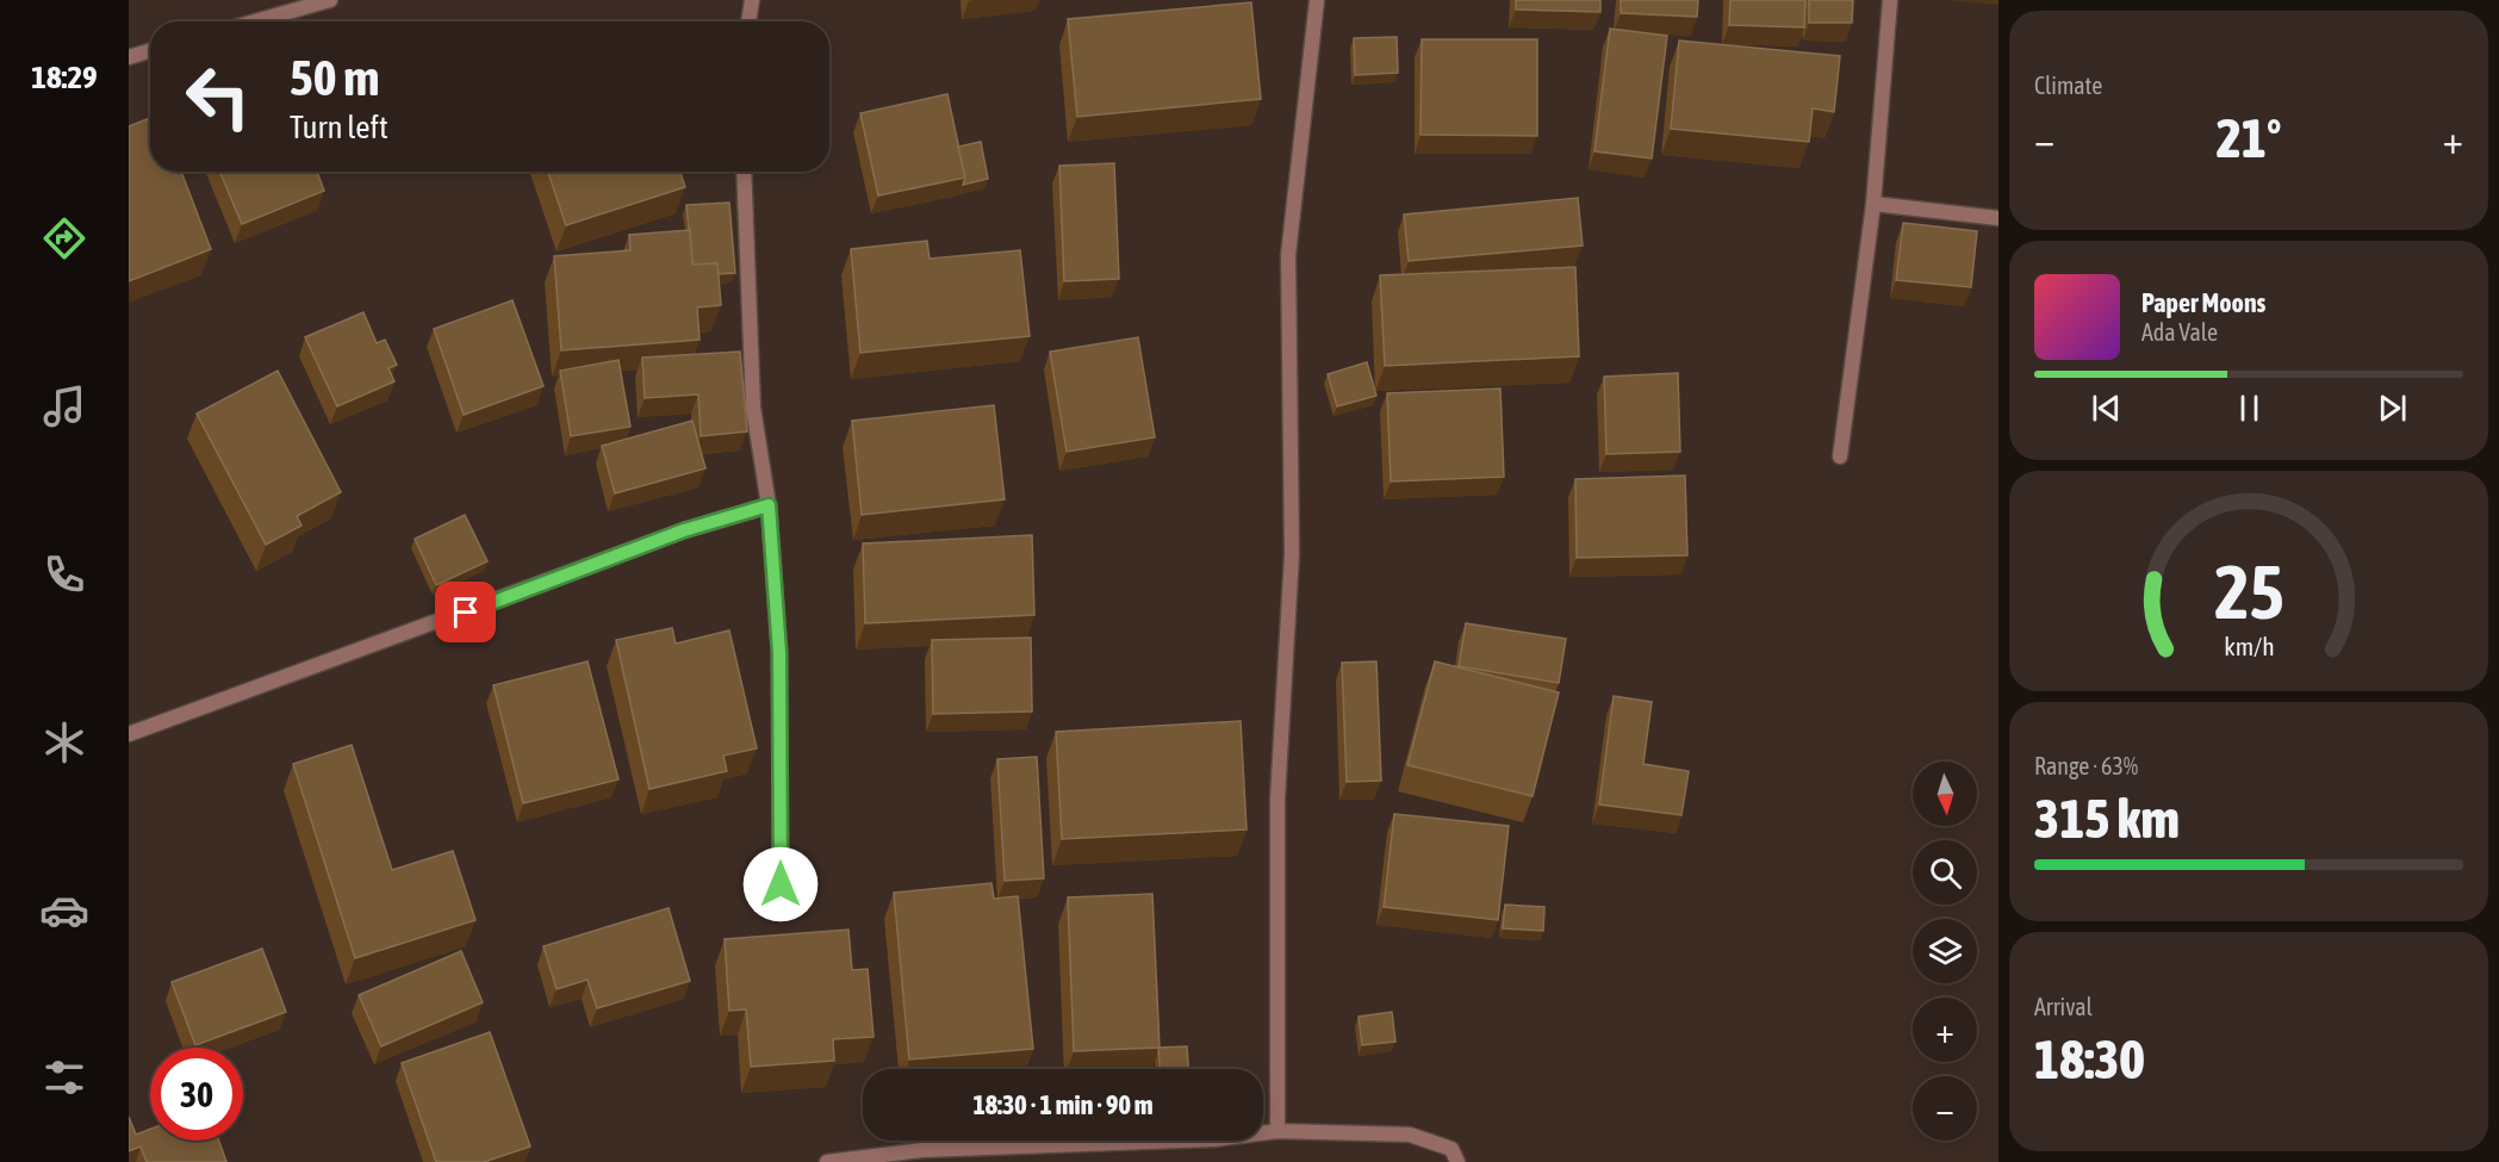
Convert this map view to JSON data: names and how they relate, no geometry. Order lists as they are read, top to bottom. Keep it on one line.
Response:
{"north":"bottom","page":{"tabs":"18:29","tile":["Climate",["Range · 63%","315 km"],["Arrival","18:30"]],"turn":["50 m","Turn left"],"heat":["−","21°","+"],"song":["Paper Moons","Ada Vale"],"map_buttons":["+","−"],"limit":"30","trip":"18:30 · 1 min · 90 m","gauge":["25","km/h"]}}
